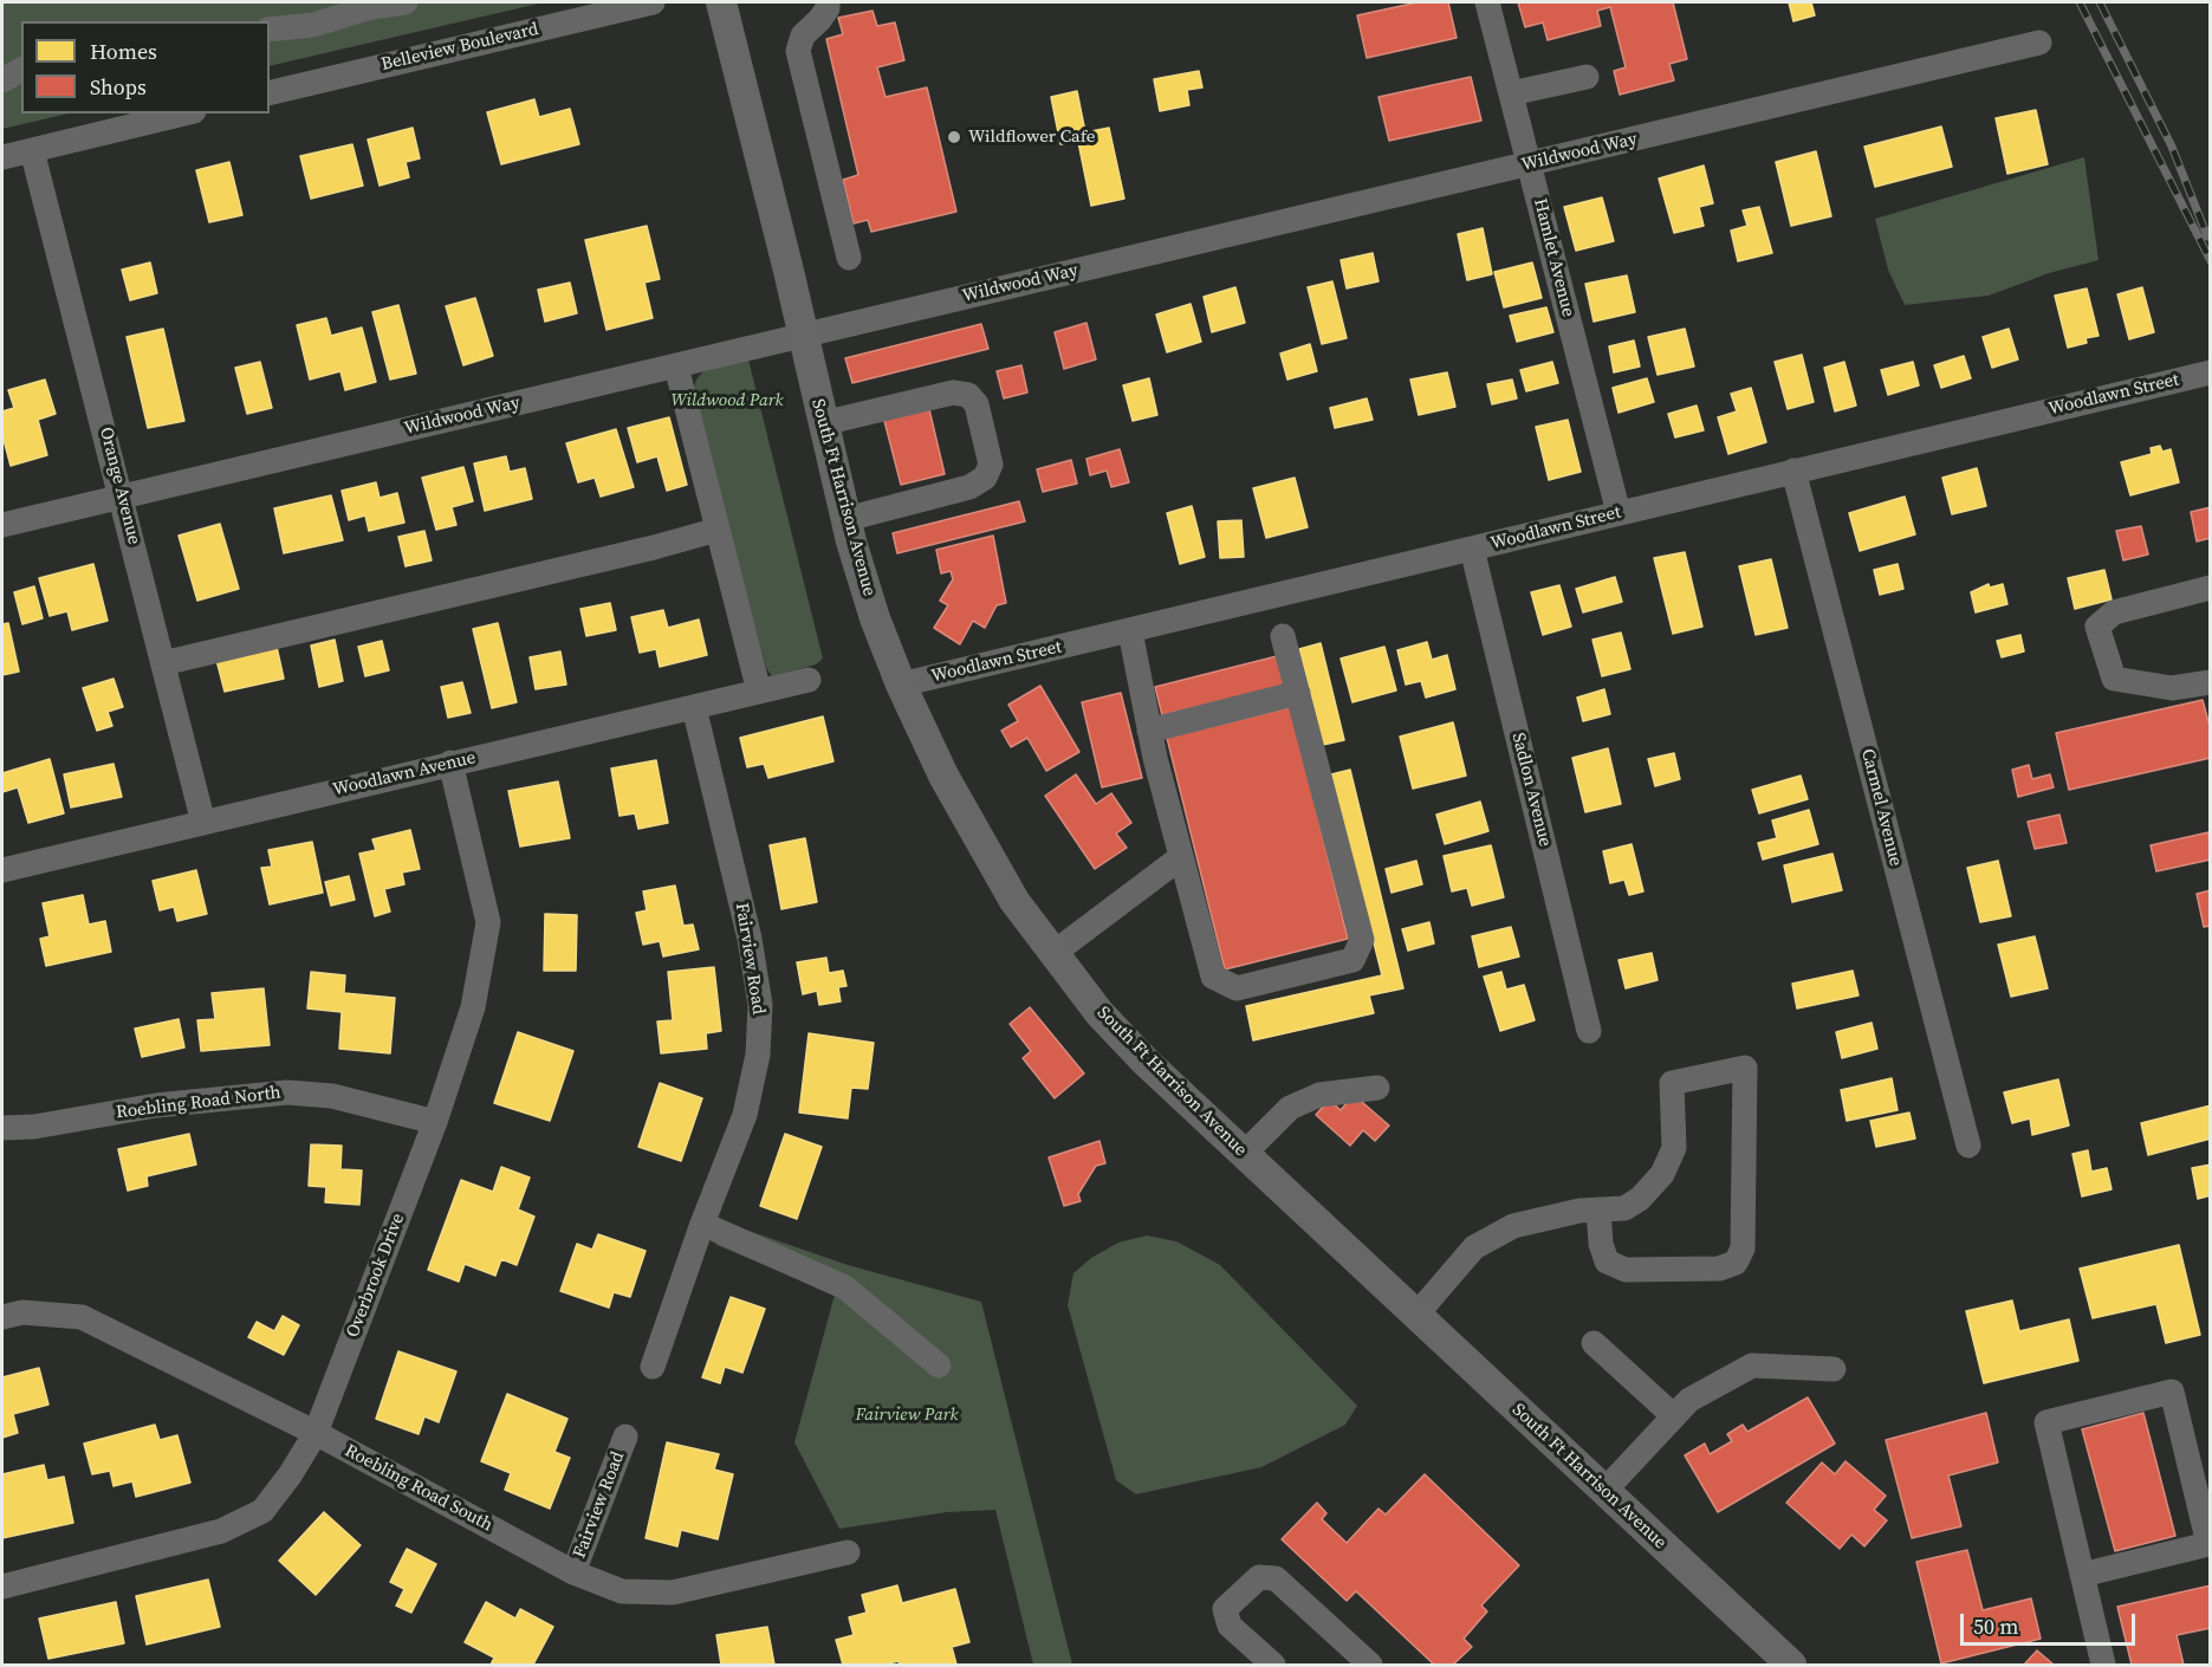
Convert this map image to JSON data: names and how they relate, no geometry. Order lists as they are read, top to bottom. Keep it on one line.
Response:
{"streets":{"main road":["South Ft Harrison Avenue"],"street":["Belleview Boulevard","Wildwood Way","Hamlet Avenue","Woodlawn Street","Orange Avenue","Woodlawn Avenue","Sadlon Avenue","Carmel Avenue","Fairview Road","Roebling Road North","Overbrook Drive","Roebling Road South"]},"crossings":[["Wildwood Way","Hamlet Avenue"],["Wildwood Way","Orange Avenue"],["Wildwood Way","South Ft Harrison Avenue"],["Hamlet Avenue","Woodlawn Street"],["Woodlawn Street","South Ft Harrison Avenue"],["Woodlawn Street","Sadlon Avenue"],["Woodlawn Street","Carmel Avenue"],["Orange Avenue","Woodlawn Avenue"],["Woodlawn Avenue","Fairview Road"],["Woodlawn Avenue","Overbrook Drive"],["Fairview Road","Roebling Road South"],["Roebling Road North","Overbrook Drive"],["Overbrook Drive","Roebling Road South"]],"parks":["Wildwood Park","Fairview Park"],"places":["Wildflower Cafe"],"legend":["Homes","Shops"],"scale_bar":"50 m"}
